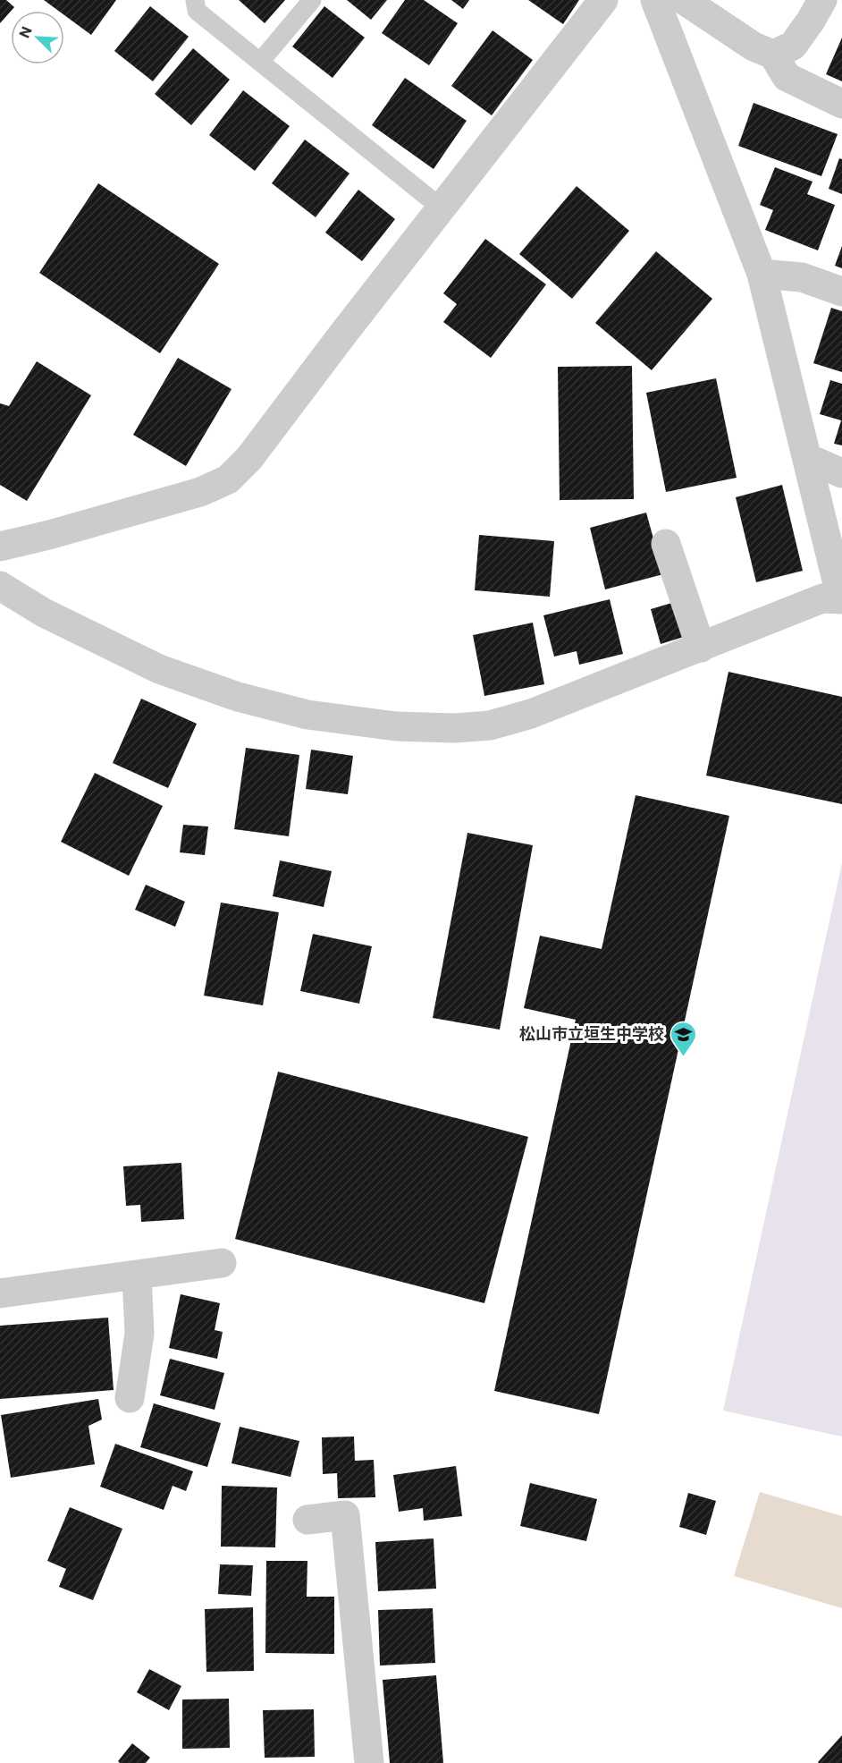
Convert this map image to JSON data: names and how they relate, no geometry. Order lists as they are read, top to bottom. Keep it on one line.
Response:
{"places":{"school or university":["松山市立垣生中学校"]},"north":"top left"}
